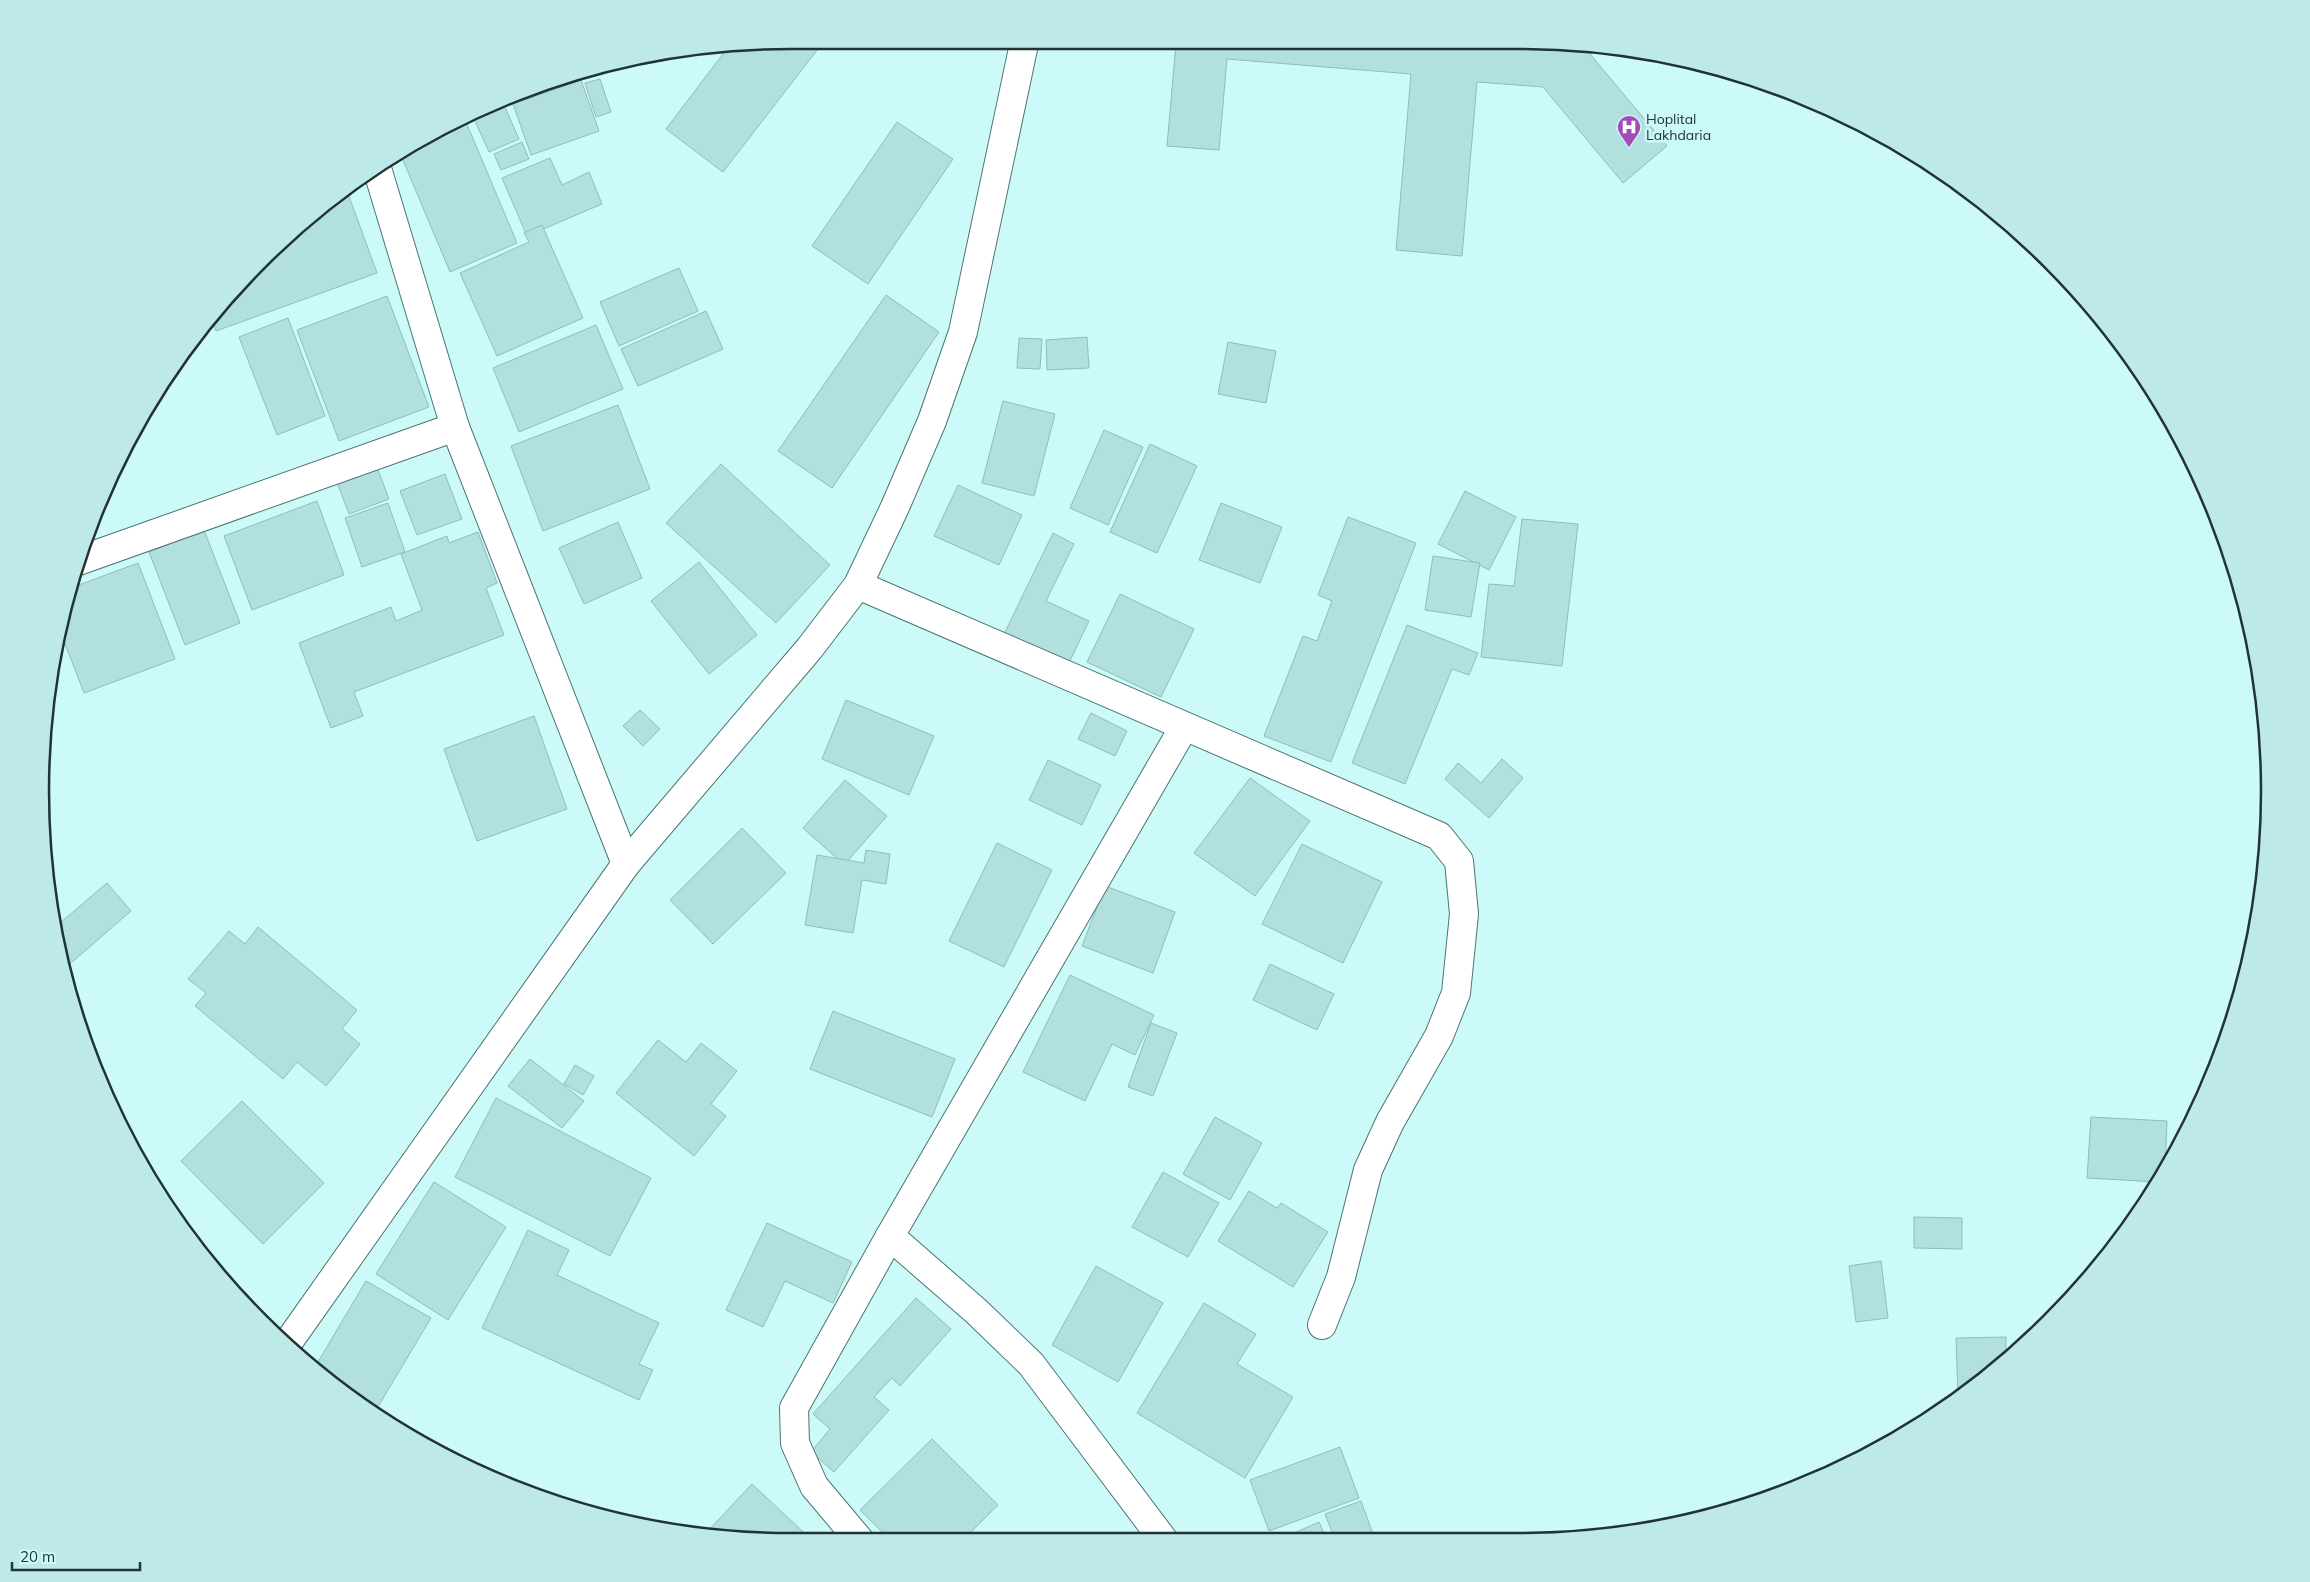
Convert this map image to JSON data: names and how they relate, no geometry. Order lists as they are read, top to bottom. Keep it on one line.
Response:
{"places":{"hospital":["Hoplital Lakhdaria"]},"scale_bar":"20 m"}
